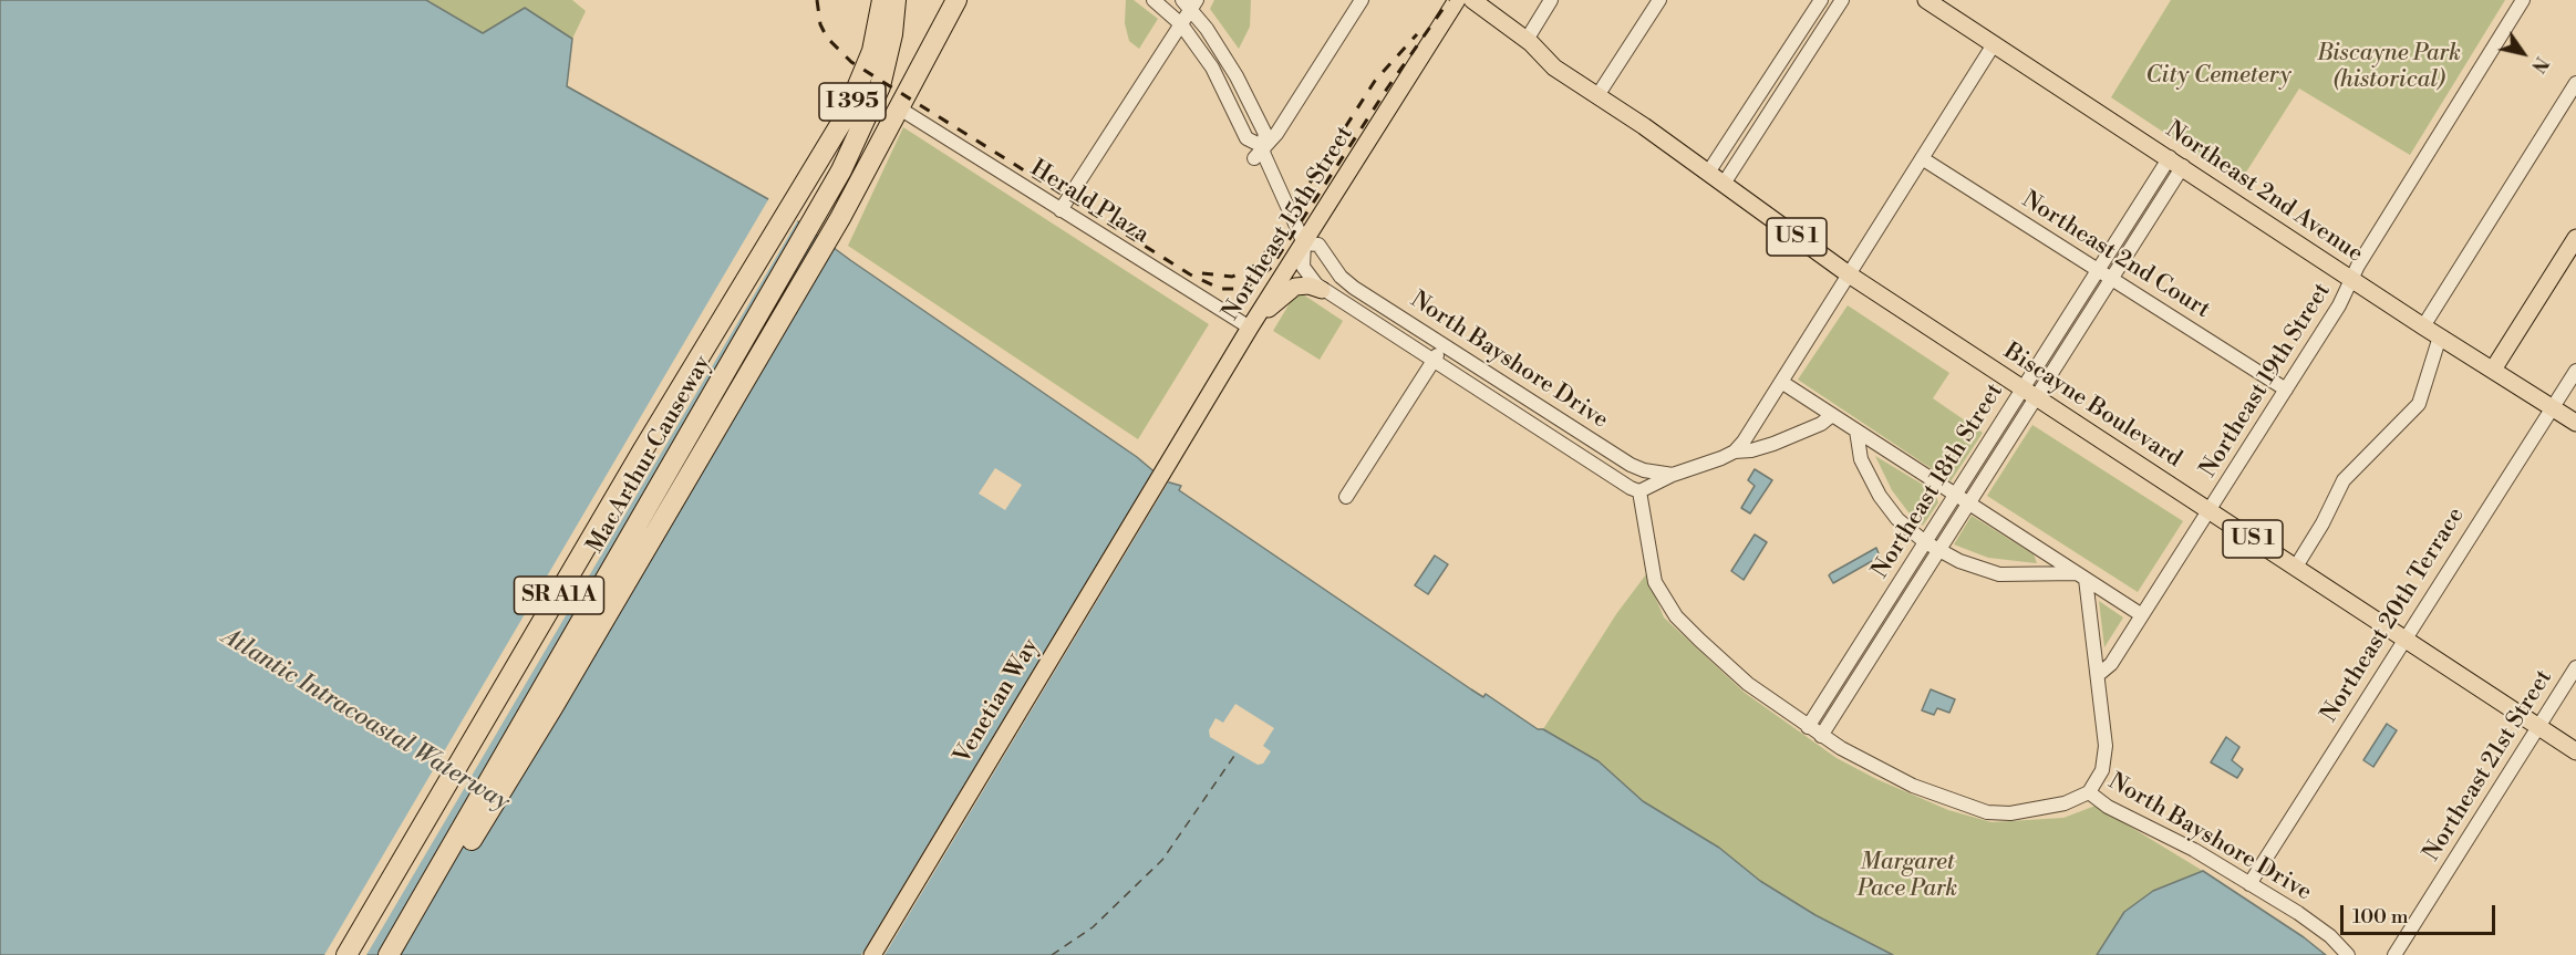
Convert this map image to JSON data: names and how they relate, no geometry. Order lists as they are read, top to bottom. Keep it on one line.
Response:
{"streets":{"highway":["I 395","MacArthur Causeway","SR A1A"],"main road":["Northeast 2nd Avenue","Northeast 15th Street","US 1","Biscayne Boulevard","Venetian Way"],"street":["Herald Plaza","Northeast 2nd Court","North Bayshore Drive","Northeast 19th Street","Northeast 18th Street","Northeast 20th Terrace","Northeast 21st Street"]},"crossings":[["I 395","MacArthur Causeway"],["Northeast 2nd Avenue","Northeast 19th Street"],["Northeast 2nd Avenue","Northeast 18th Street"],["Northeast 2nd Avenue","Northeast 20th Terrace"],["Herald Plaza","Northeast 15th Street"],["Northeast 15th Street","North Bayshore Drive"],["Northeast 15th Street","Venetian Way"],["Northeast 2nd Court","Northeast 19th Street"],["Northeast 2nd Court","Northeast 18th Street"],["North Bayshore Drive","Northeast 18th Street"],["North Bayshore Drive","Northeast 20th Terrace"],["Northeast 19th Street","Biscayne Boulevard"],["Biscayne Boulevard","Northeast 18th Street"],["Biscayne Boulevard","Northeast 20th Terrace"],["Biscayne Boulevard","Northeast 21st Street"]],"water":["Atlantic Intracoastal Waterway"],"parks":["Biscayne Park (historical)","City Cemetery","Margaret Pace Park"],"scale_bar":"100 m","north":"bottom right"}
